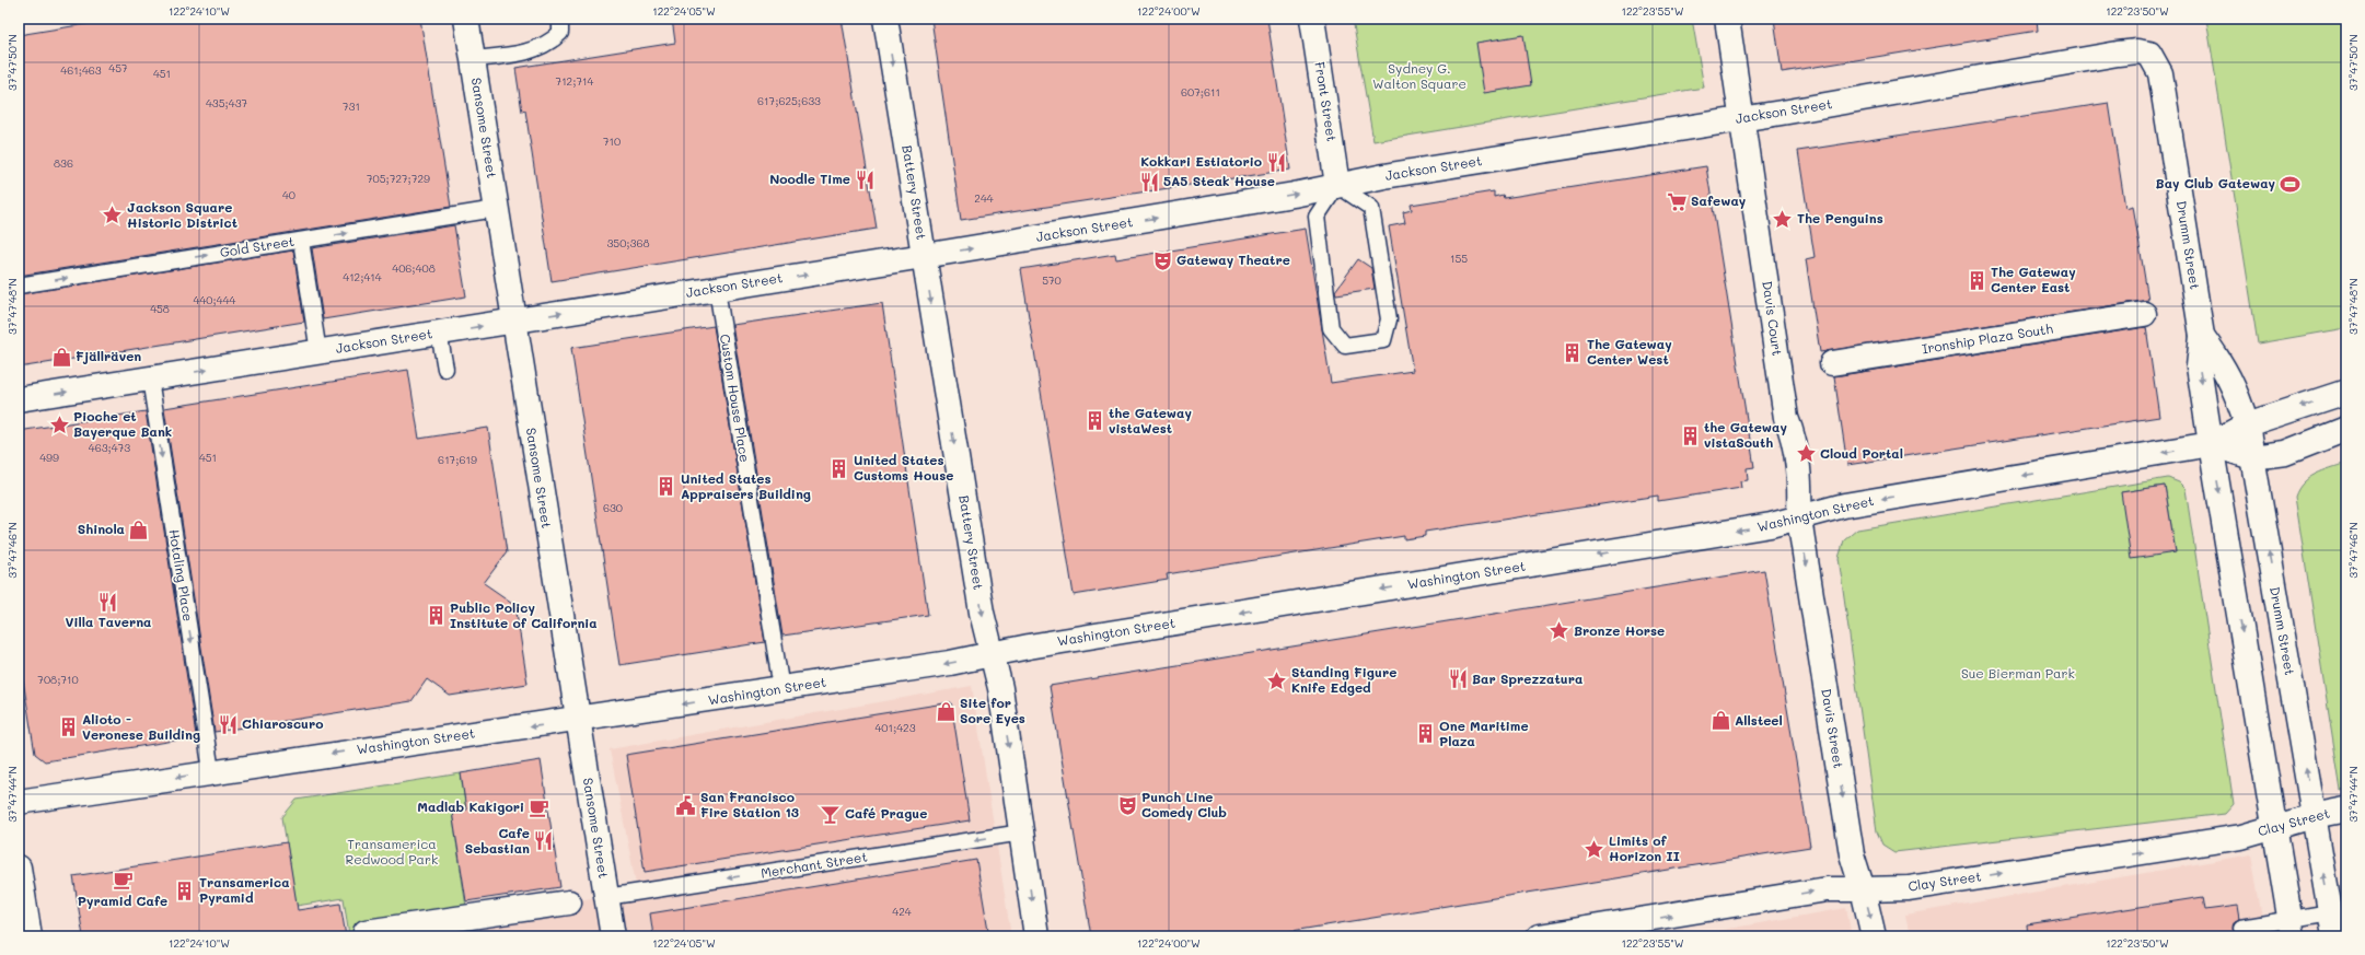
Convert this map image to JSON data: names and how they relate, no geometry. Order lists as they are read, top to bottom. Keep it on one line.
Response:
{"streets":{"street":["Front Street","Jackson Street","Sansome Street","Battery Street","Drumm Street","Davis Court","Ironship Plaza South","Washington Street","Davis Street","Clay Street"],"lane":["Gold Street","Custom House Place","Hotaling Place","Merchant Street"]},"crossings":[["Front Street","Jackson Street"],["Jackson Street","Sansome Street"],["Jackson Street","Battery Street"],["Jackson Street","Drumm Street"],["Jackson Street","Davis Court"],["Jackson Street","Custom House Place"],["Jackson Street","Hotaling Place"],["Sansome Street","Gold Street"],["Sansome Street","Washington Street"],["Sansome Street","Merchant Street"],["Battery Street","Washington Street"],["Battery Street","Merchant Street"],["Drumm Street","Washington Street"],["Drumm Street","Clay Street"],["Davis Court","Washington Street"],["Davis Court","Davis Street"],["Custom House Place","Washington Street"],["Washington Street","Hotaling Place"],["Washington Street","Davis Street"],["Davis Street","Clay Street"]],"one_way":["Jackson Street","Battery Street","Gold Street","Washington Street","Hotaling Place","Davis Street","Clay Street","Merchant Street"],"parks":["Sydney G. Walton Square","Sue Bierman Park","Transamerica Redwood Park"],"places":{"restaurant":["Kokkari Estiatorio","Noodle Time","5A5 Steak House","Villa Taverna","Bar Sprezzatura","Chiaroscuro","Cafe Sebastian"],"sports":["Bay Club Gateway"],"supermarket":["Safeway"],"place":["Jackson Square Historic District","The Penguins","Pioche et Bayerque Bank","Cloud Portal","Bronze Horse","Standing Figure Knife Edged","Limits of Horizon II"],"theatre":["Gateway Theatre","Punch Line Comedy Club"],"building":["The Gateway Center East","The Gateway Center West","the Gateway vistaWest","the Gateway vistaSouth","United States Customs House","United States Appraisers Building","Public Policy Institute of California","Alioto - Veronese Building","One Maritime Plaza","Transamerica Pyramid"],"shop":["Fjällräven","Shinola","Site for Sore Eyes","Allsteel"],"public building":["San Francisco Fire Station 13"],"cafe":["Madlab Kakigori","Pyramid Cafe"],"bar":["Café Prague"]},"house_numbers":["457","461;463","451","712;714","607;611","617;625;633","435;437","731","710","836","705;727;729","40","244","350;368","155","406;408","412;414","570","440;444","458","463;473","499","451","617;619","630","708;710","401;423","424"],"coordinates":["122°24'10\"W","122°24'05\"W","122°24'00\"W","122°23'55\"W","122°23'50\"W","37°47'50\"N","37°47'48\"N","37°47'46\"N","37°47'44\"N"]}
